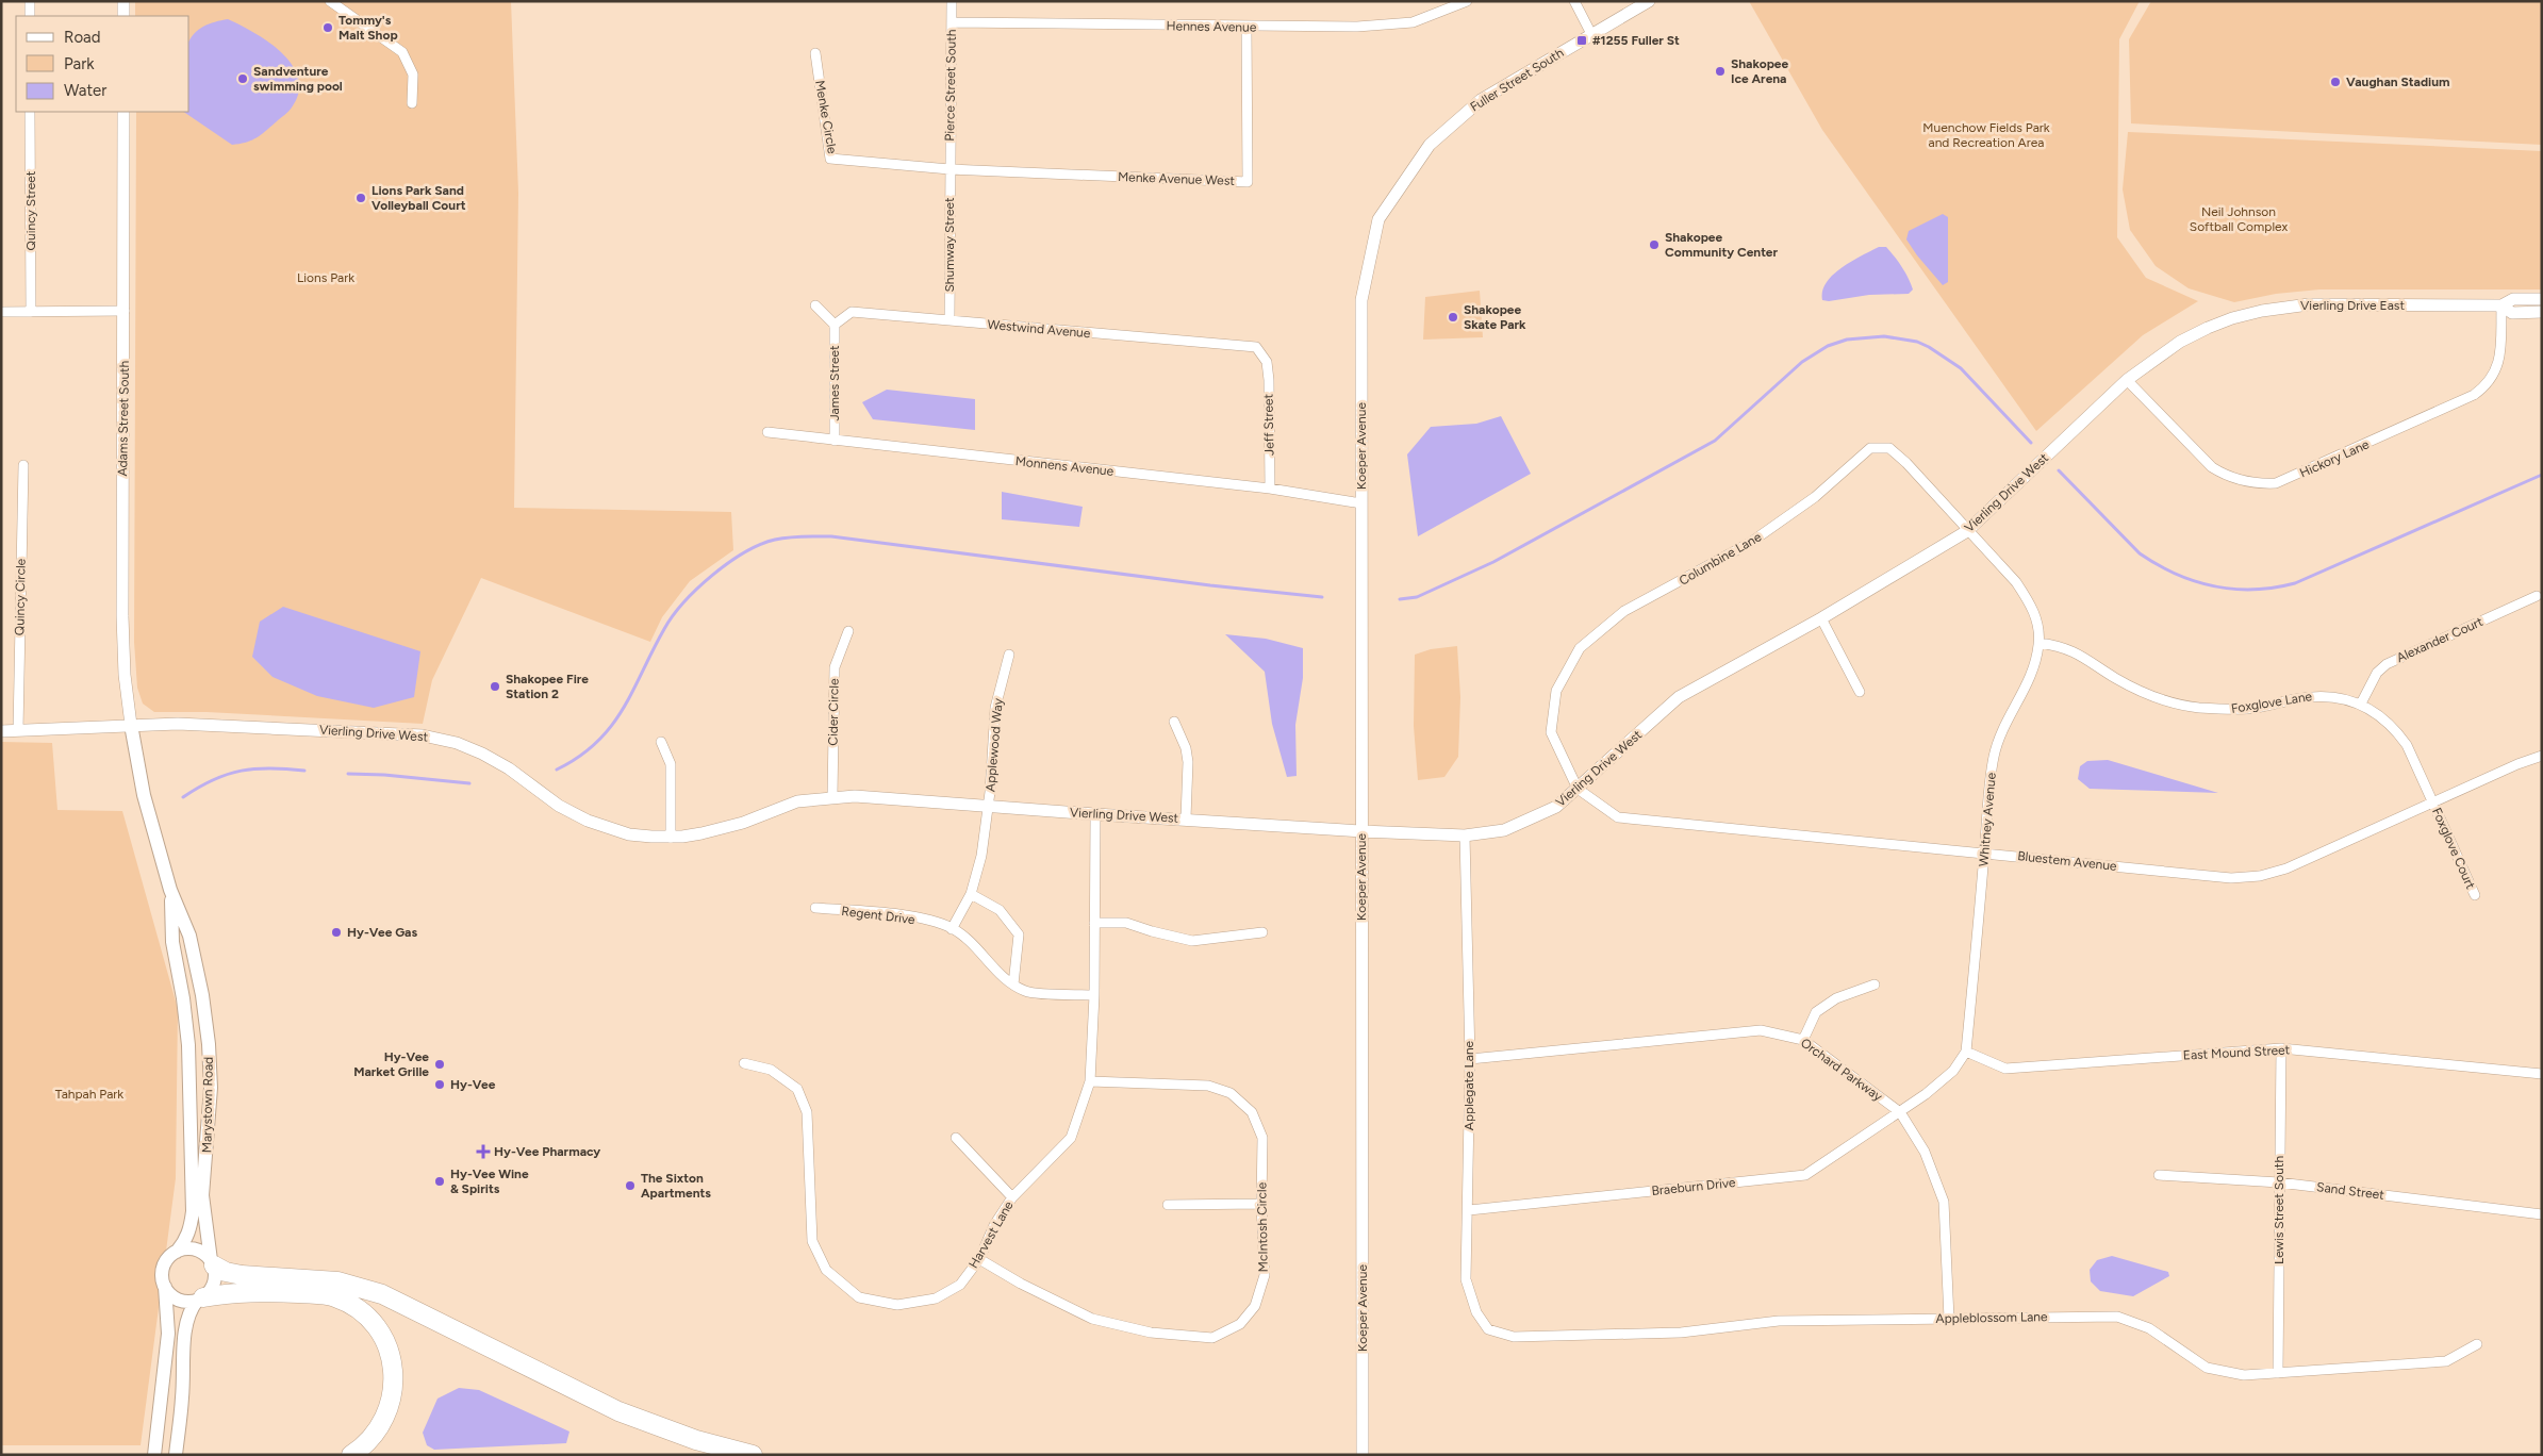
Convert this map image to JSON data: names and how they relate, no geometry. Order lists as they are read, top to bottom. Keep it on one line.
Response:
{"streets":{"main road":["Marystown Road"],"street":["Hennes Avenue","Fuller Street South","Pierce Street South","Menke Circle","Menke Avenue West","Quincy Street","Shumway Street","Vierling Drive East","Westwind Avenue","James Street","Adams Street South","Jeff Street","Koeper Avenue","Hickory Lane","Monnens Avenue","Vierling Drive West","Columbine Lane","Quincy Circle","Alexander Court","Foxglove Lane","Cider Circle","Applewood Way","Whitney Avenue","Foxglove Court","Bluestem Avenue","Regent Drive","East Mound Street","Orchard Parkway","Applegate Lane","Braeburn Drive","Sand Street","Lewis Street South","McIntosh Circle","Harvest Lane","Appleblossom Lane"]},"crossings":[["Hennes Avenue","Pierce Street South"],["Hennes Avenue","Menke Avenue West"],["Fuller Street South","Koeper Avenue"],["Pierce Street South","Menke Circle"],["Pierce Street South","Menke Avenue West"],["Pierce Street South","Shumway Street"],["Menke Circle","Menke Avenue West"],["Menke Circle","Shumway Street"],["Menke Avenue West","Shumway Street"],["Shumway Street","Westwind Avenue"],["Vierling Drive East","Hickory Lane"],["Vierling Drive East","Vierling Drive West"],["Westwind Avenue","James Street"],["Westwind Avenue","Jeff Street"],["James Street","Monnens Avenue"],["Adams Street South","Vierling Drive West"],["Adams Street South","Marystown Road"],["Jeff Street","Monnens Avenue"],["Koeper Avenue","Monnens Avenue"],["Koeper Avenue","Vierling Drive West"],["Hickory Lane","Vierling Drive West"],["Vierling Drive West","Columbine Lane"],["Vierling Drive West","Quincy Circle"],["Vierling Drive West","Cider Circle"],["Vierling Drive West","Applewood Way"],["Vierling Drive West","Whitney Avenue"],["Vierling Drive West","Bluestem Avenue"],["Vierling Drive West","Applegate Lane"],["Vierling Drive West","Marystown Road"],["Vierling Drive West","Harvest Lane"],["Columbine Lane","Whitney Avenue"],["Columbine Lane","Bluestem Avenue"],["Alexander Court","Foxglove Lane"],["Foxglove Lane","Whitney Avenue"],["Foxglove Lane","Foxglove Court"],["Foxglove Lane","Bluestem Avenue"],["Applewood Way","Regent Drive"],["Whitney Avenue","Bluestem Avenue"],["Whitney Avenue","East Mound Street"],["Foxglove Court","Bluestem Avenue"],["Regent Drive","Harvest Lane"],["East Mound Street","Lewis Street South"],["Orchard Parkway","Applegate Lane"],["Orchard Parkway","Braeburn Drive"],["Orchard Parkway","Appleblossom Lane"],["Applegate Lane","Braeburn Drive"],["Applegate Lane","Appleblossom Lane"],["Sand Street","Lewis Street South"],["Lewis Street South","Appleblossom Lane"],["McIntosh Circle","Harvest Lane"]],"parks":["Muenchow Fields Park and Recreation Area","Neil Johnson Softball Complex","Lions Park","Tahpah Park"],"places":{"other":["Tommy's Malt Shop","Shakopee Ice Arena","Sandventure swimming pool","Vaughan Stadium","Lions Park Sand Volleyball Court","Shakopee Community Center","Shakopee Skate Park","Shakopee Fire Station 2","Hy-Vee Gas","Hy-Vee Market Grille","Hy-Vee","Hy-Vee Wine & Spirits","The Sixton Apartments"],"transit":["#1255 Fuller St"],"health":["Hy-Vee Pharmacy"]},"legend":["Road","Park","Water"]}
